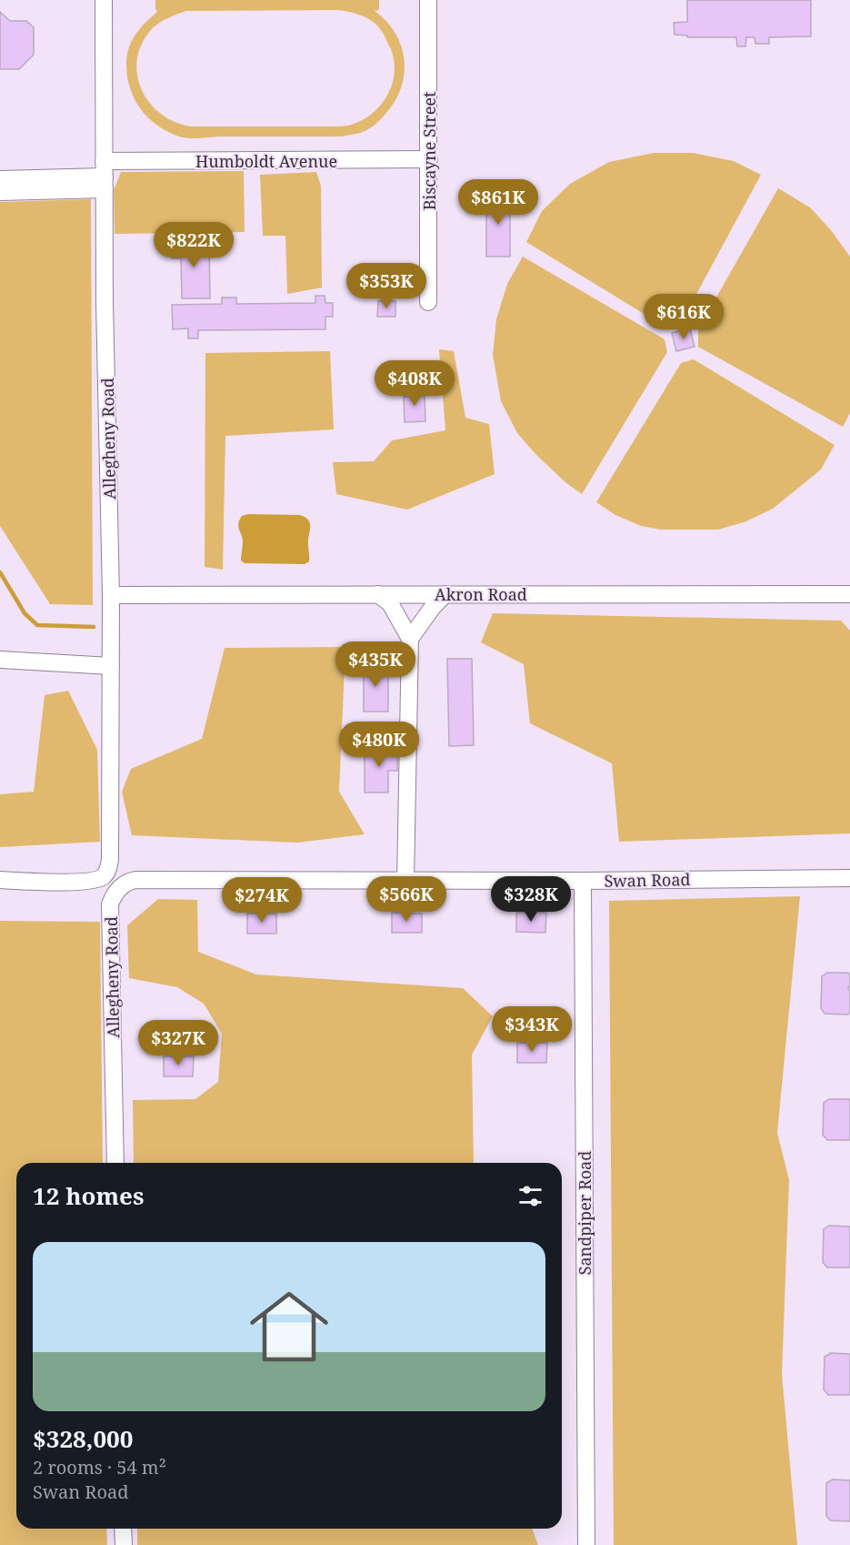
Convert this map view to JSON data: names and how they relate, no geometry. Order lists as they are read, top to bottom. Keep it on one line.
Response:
{"streets":{"street":["Biscayne Street","Humboldt Avenue","Allegheny Road","Akron Road","Swan Road","Sandpiper Road"]},"crossings":[["Biscayne Street","Humboldt Avenue"],["Humboldt Avenue","Allegheny Road"],["Allegheny Road","Akron Road"],["Allegheny Road","Swan Road"],["Swan Road","Sandpiper Road"]],"page":{"price":["$861K","$822K","$353K","$616K","$408K","$435K","$480K","$566K","$328K","$274K","$343K","$327K"],"heading":"12 homes","list":[{"name":"$328,000","note":"2 rooms · 54 m² · Swan Road"}]}}
